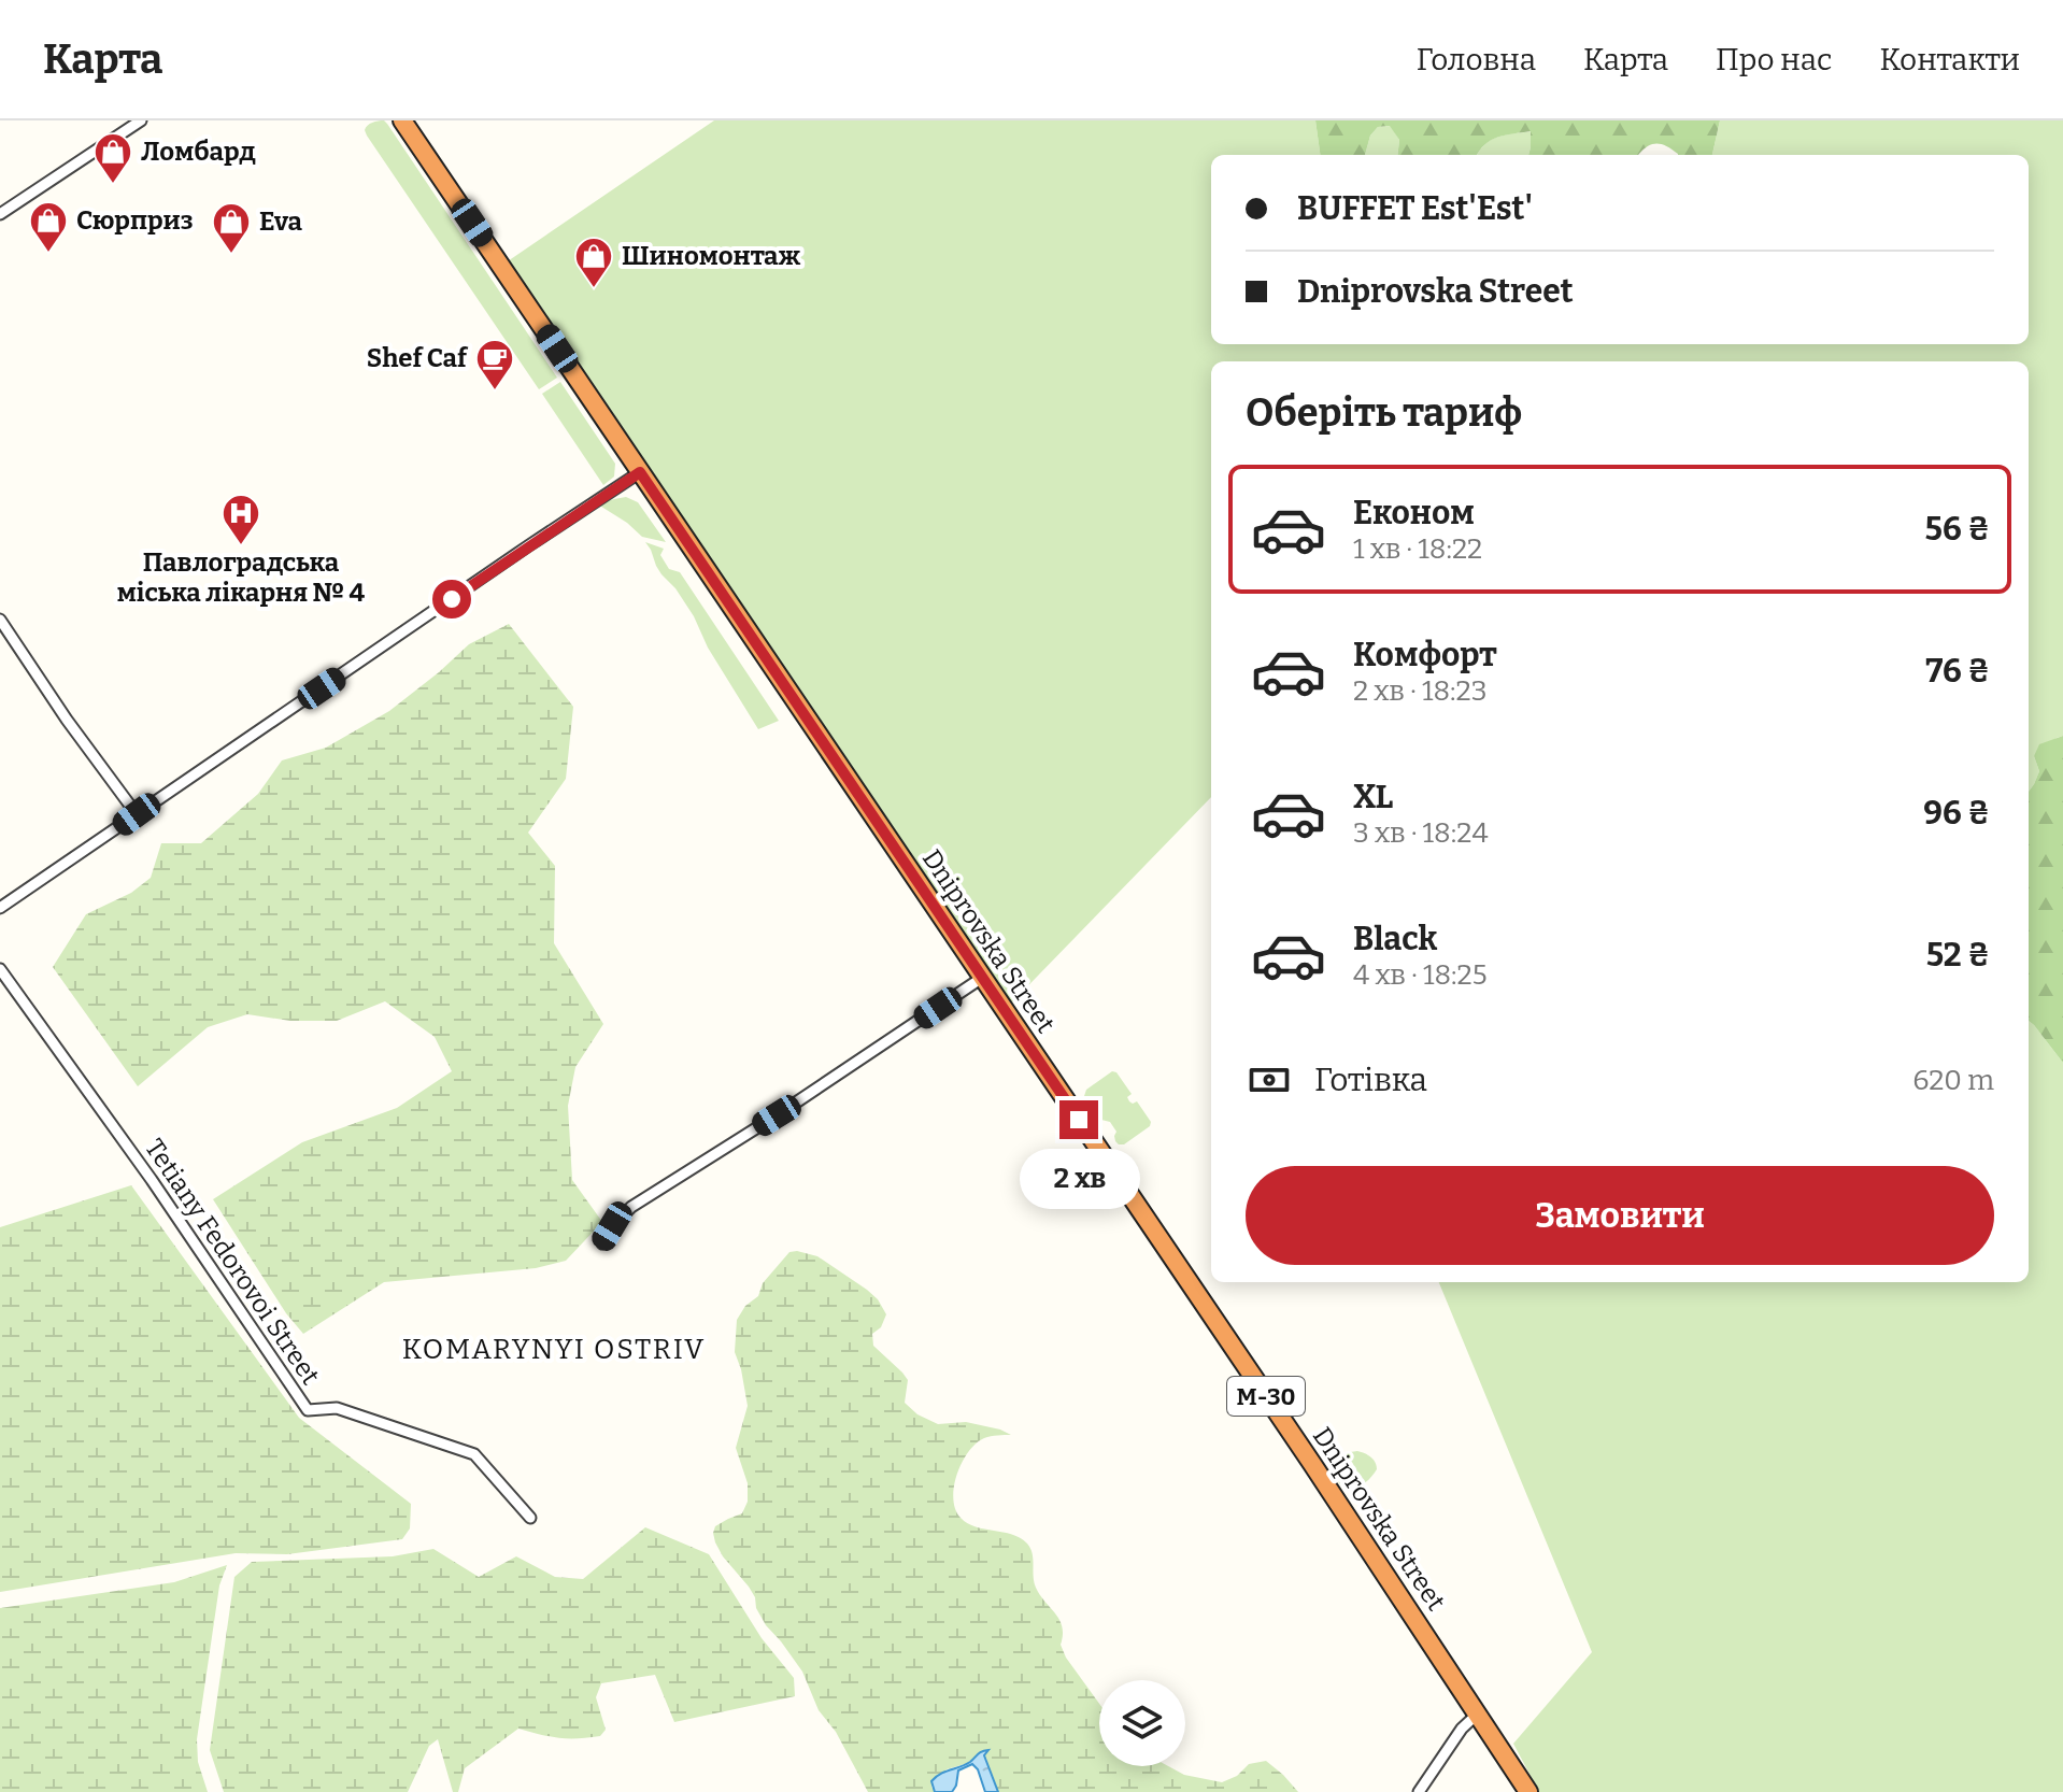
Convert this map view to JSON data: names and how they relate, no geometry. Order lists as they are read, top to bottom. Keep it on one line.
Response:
{"streets":{"highway":["Dniprovska Street","М-30"],"street":["Tetiany Fedorovoi Street"]},"districts":["KOMARYNYI OSTRIV"],"places":{"shop":["Ломбард","Сюрприз","Eva","Шиномонтаж"],"cafe":["Shef Caf"],"hospital":["Павлоградська міська лікарня № 4"]},"page":{"header":"Карта","nav":["Головна","Карта","Про нас","Контакти"],"banner":["BUFFET Est'Est'","Dniprovska Street"],"heading":"Оберіть тариф","list":[{"name":"Економ","note":"1 хв · 18:22","value":"56 ₴"},{"name":"Комфорт","note":"2 хв · 18:23","value":"76 ₴"},{"name":"XL","note":"3 хв · 18:24","value":"96 ₴"},{"name":"Black","note":"4 хв · 18:25","value":"52 ₴"}],"pay":["Готівка","620 m"],"bubble":"2 хв","buttons":"Замовити"}}
